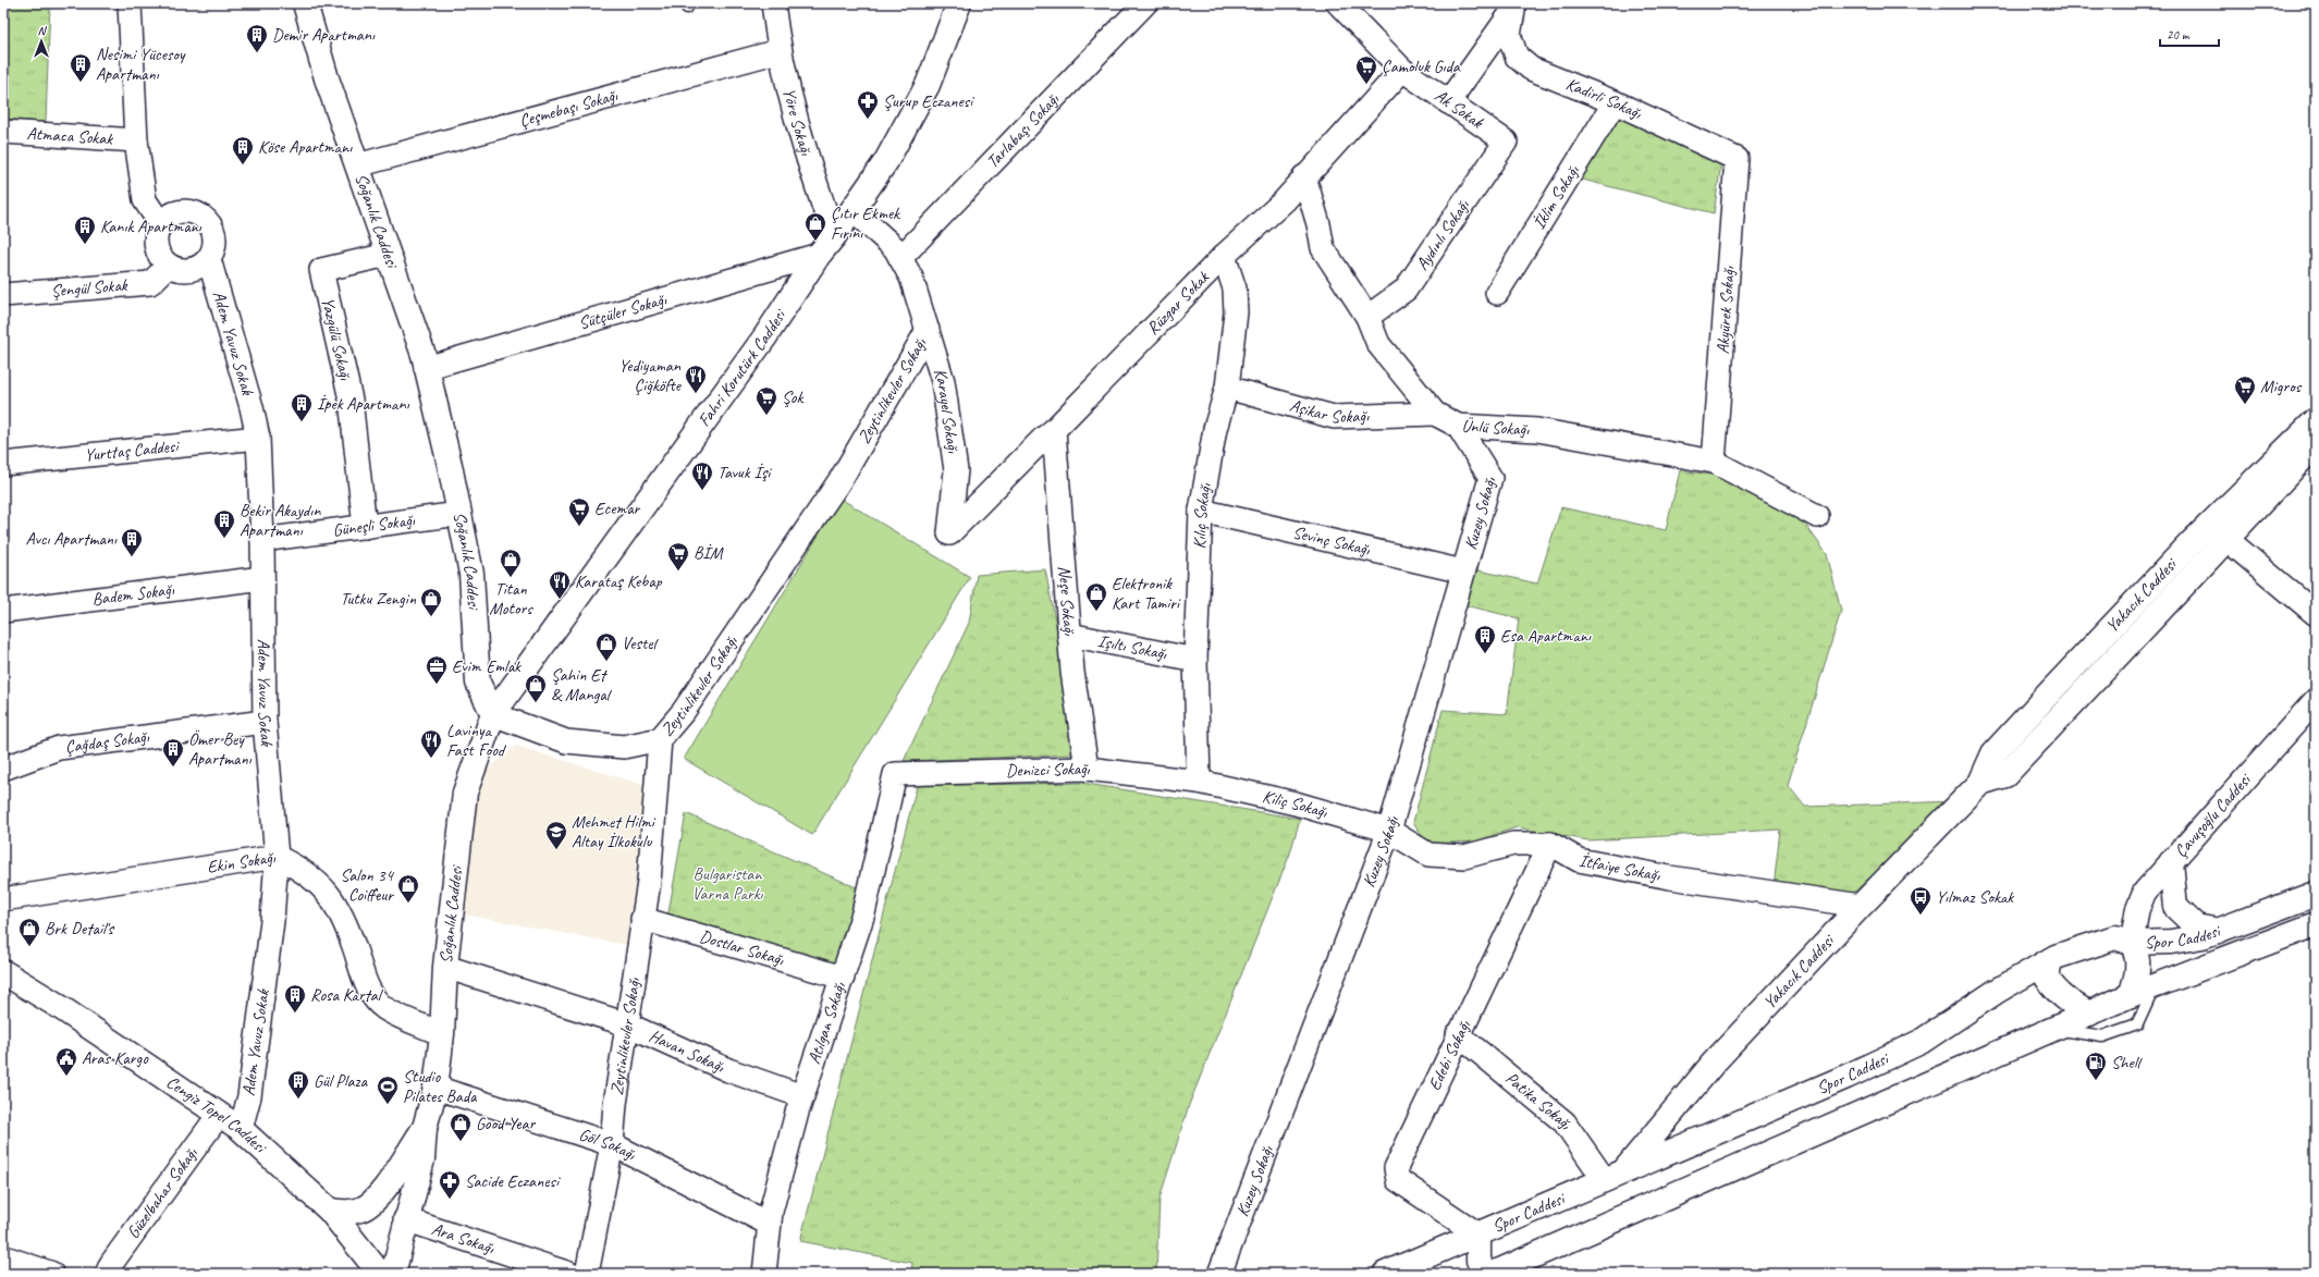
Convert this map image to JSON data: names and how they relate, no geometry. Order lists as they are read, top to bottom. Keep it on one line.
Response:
{"streets":{"street":["Kadirli Sokağı","Çeşmebaşı Sokağı","Ak Sokak","Yöre Sokağı","Tarlabaşı Sokağı","Atmaca Sokak","İklim Sokağı","Soğanlık Caddesi","Aydınlı Sokağı","Şengül Sokak","Rüzgar Sokak","Akyürek Sokağı","Sütçüler Sokağı","Yazgülü Sokağı","Adem Yavuz Sokak","Fahri Korutürk Caddesi","Zeytinlikevler Sokağı","Aşikar Sokağı","Karayel Sokağı","Ünlü Sokağı","Yurttaş Caddesi","Kuzey Sokağı","Kılıç Sokağı","Güneşli Sokağı","Sevinç Sokağı","Badem Sokağı","Yakacık Caddesi","Neşe Sokağı","Işıltı Sokağı","Çağdaş Sokağı","Denizci Sokağı","Kiliç Sokağı","Çavuşoğlu Caddesi","Ekin Sokağı","İtfaiye Sokağı","Spor Caddesi","Dostlar Sokağı","Atılgan Sokağı","Havan Sokağı","Edebi Sokağı","Patika Sokağı","Cengiz Topel Caddesi","Göl Sokağı","Güzelbahar Sokağı","Ara Sokağı"]},"crossings":[["Kadirli Sokağı","İklim Sokağı"],["Kadirli Sokağı","Akyürek Sokağı"],["Çeşmebaşı Sokağı","Yöre Sokağı"],["Çeşmebaşı Sokağı","Soğanlık Caddesi"],["Ak Sokak","Aydınlı Sokağı"],["Ak Sokak","Rüzgar Sokak"],["Yöre Sokağı","Fahri Korutürk Caddesi"],["Tarlabaşı Sokağı","Karayel Sokağı"],["Soğanlık Caddesi","Sütçüler Sokağı"],["Soğanlık Caddesi","Yazgülü Sokağı"],["Soğanlık Caddesi","Fahri Korutürk Caddesi"],["Soğanlık Caddesi","Güneşli Sokağı"],["Soğanlık Caddesi","Ekin Sokağı"],["Soğanlık Caddesi","Havan Sokağı"],["Soğanlık Caddesi","Cengiz Topel Caddesi"],["Soğanlık Caddesi","Göl Sokağı"],["Soğanlık Caddesi","Ara Sokağı"],["Aydınlı Sokağı","Ünlü Sokağı"],["Şengül Sokak","Adem Yavuz Sokak"],["Rüzgar Sokak","Karayel Sokağı"],["Rüzgar Sokak","Ünlü Sokağı"],["Rüzgar Sokak","Kılıç Sokağı"],["Rüzgar Sokak","Neşe Sokağı"],["Akyürek Sokağı","Ünlü Sokağı"],["Sütçüler Sokağı","Fahri Korutürk Caddesi"],["Yazgülü Sokağı","Güneşli Sokağı"],["Adem Yavuz Sokak","Yurttaş Caddesi"],["Adem Yavuz Sokak","Güneşli Sokağı"],["Adem Yavuz Sokak","Badem Sokağı"],["Adem Yavuz Sokak","Çağdaş Sokağı"],["Adem Yavuz Sokak","Ekin Sokağı"],["Adem Yavuz Sokak","Cengiz Topel Caddesi"],["Fahri Korutürk Caddesi","Karayel Sokağı"],["Zeytinlikevler Sokağı","Karayel Sokağı"],["Zeytinlikevler Sokağı","Dostlar Sokağı"],["Zeytinlikevler Sokağı","Havan Sokağı"],["Zeytinlikevler Sokağı","Göl Sokağı"],["Aşikar Sokağı","Ünlü Sokağı"],["Aşikar Sokağı","Kılıç Sokağı"],["Ünlü Sokağı","Kuzey Sokağı"],["Kuzey Sokağı","Sevinç Sokağı"],["Kuzey Sokağı","Kiliç Sokağı"],["Kuzey Sokağı","İtfaiye Sokağı"],["Kılıç Sokağı","Sevinç Sokağı"],["Kılıç Sokağı","Işıltı Sokağı"],["Kılıç Sokağı","Denizci Sokağı"],["Kılıç Sokağı","Kiliç Sokağı"],["Yakacık Caddesi","İtfaiye Sokağı"],["Yakacık Caddesi","Spor Caddesi"],["Neşe Sokağı","Işıltı Sokağı"],["Neşe Sokağı","Denizci Sokağı"],["Denizci Sokağı","Kiliç Sokağı"],["Denizci Sokağı","Atılgan Sokağı"],["Kiliç Sokağı","İtfaiye Sokağı"],["Çavuşoğlu Caddesi","Spor Caddesi"],["İtfaiye Sokağı","Edebi Sokağı"],["Spor Caddesi","Edebi Sokağı"],["Spor Caddesi","Patika Sokağı"],["Dostlar Sokağı","Atılgan Sokağı"],["Atılgan Sokağı","Havan Sokağı"],["Atılgan Sokağı","Göl Sokağı"],["Edebi Sokağı","Patika Sokağı"],["Cengiz Topel Caddesi","Güzelbahar Sokağı"]],"parks":["Bulgaristan Varna Parkı"],"places":{"building":["Demir Apartmanı","Nesimi Yücesoy Apartmanı","Köse Apartmanı","Kanık Apartmanı","İpek Apartmanı","Bekir Akaydın Apartmanı","Avcı Apartmanı","Esa Apartmanı","Ömer Bey Apartmanı","Rosa Kartal","Gül Plaza"],"supermarket":["Çamoluk Gıda","Migros","Şok","Ecemar","BİM"],"pharmacy":["Şurup Eczanesi","Sacide Eczanesi"],"shop":["Çıtır Ekmek Fırını","Titan Motors","Elektronik Kart Tamiri","Tutku Zengin","Vestel","Şahin Et & Mangal","Salon 34 Coiffeur","Brk Detail's","Good Year"],"restaurant":["Yediyaman Çiğköfte","Tavuk İşi","Karataş Kebap","Lavinya Fast Food"],"office":["Evim Emlak"],"school or university":["Mehmet Hilmi Altay İlkokulu"],"bus stop":["Yılmaz Sokak"],"public building":["Aras Kargo"],"fuel station":["Shell"],"sports":["Studio Pilates Bada"]},"scale_bar":"20 m","north":"top"}
